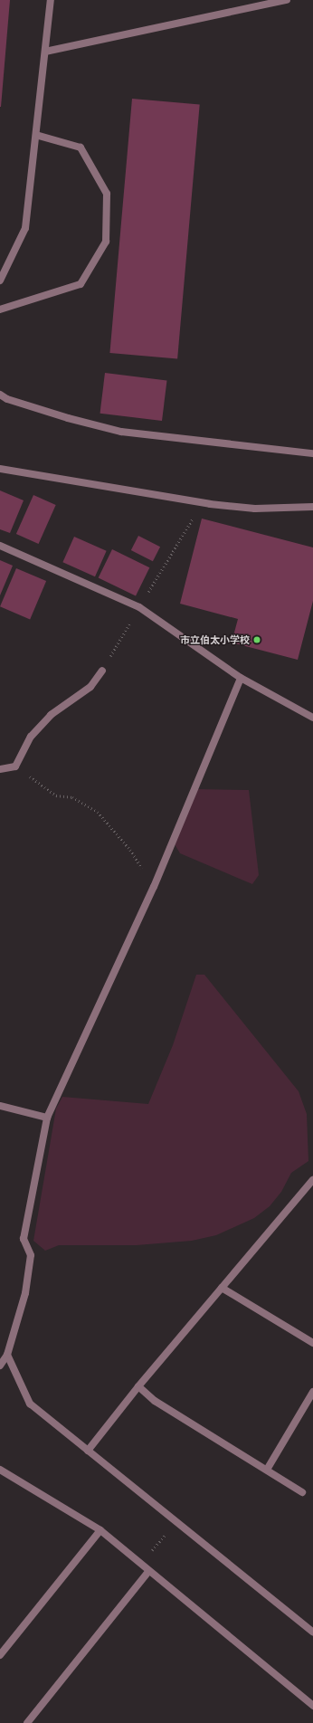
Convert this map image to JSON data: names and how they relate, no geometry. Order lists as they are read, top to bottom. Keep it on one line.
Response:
{"places":["市立伯太小学校"]}
